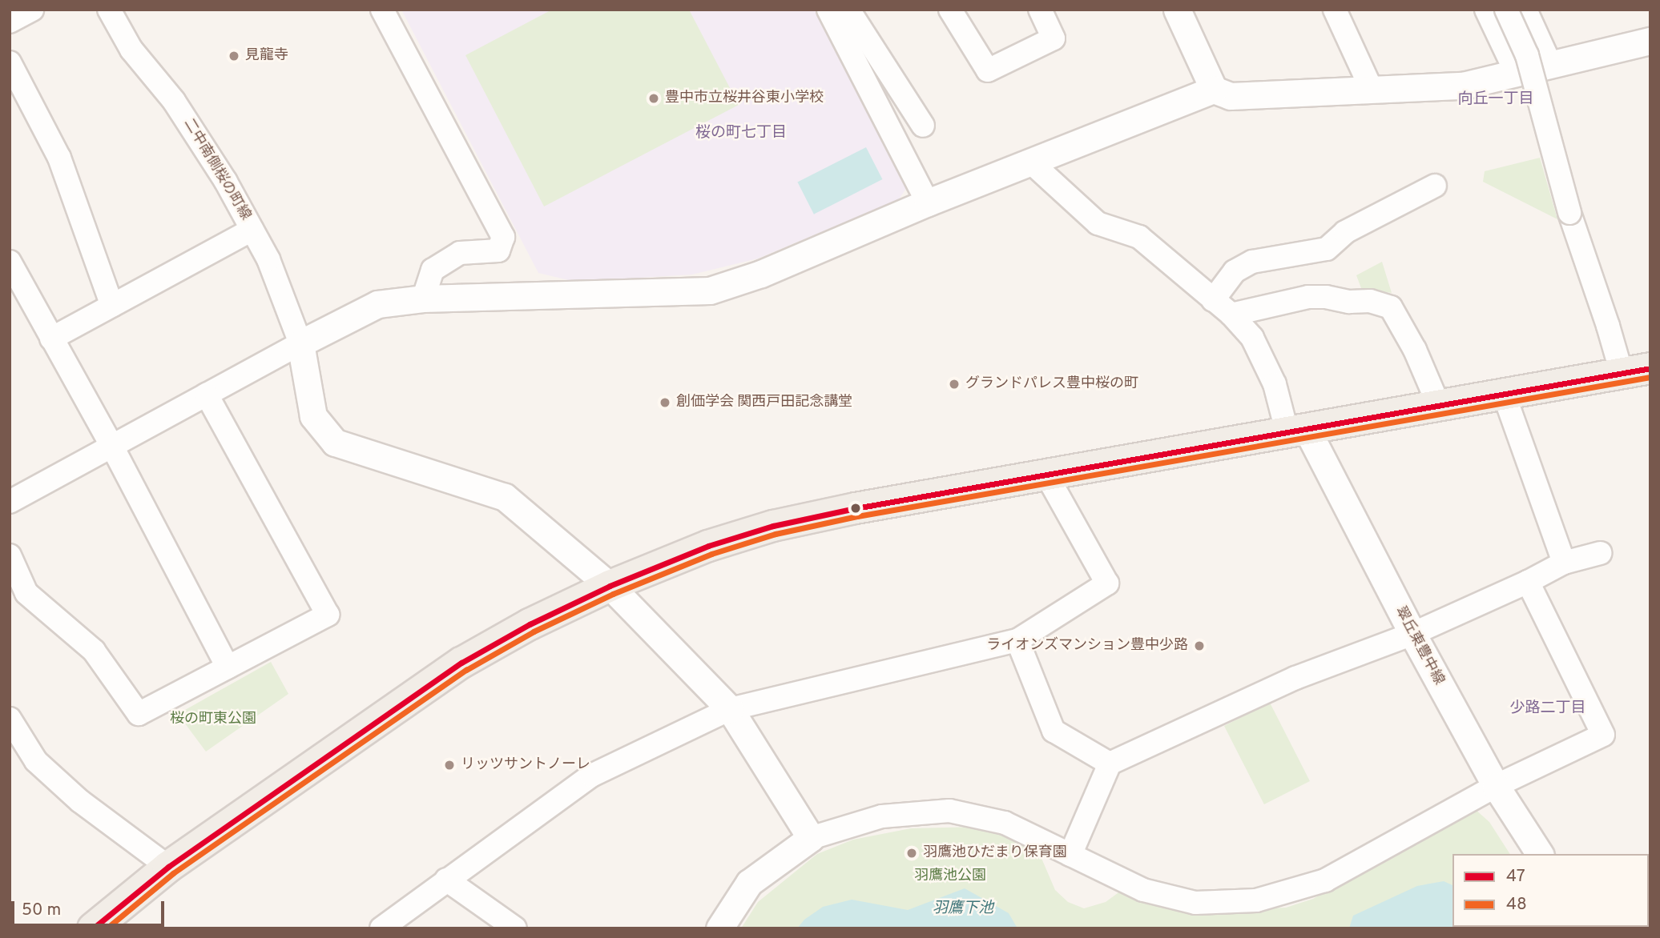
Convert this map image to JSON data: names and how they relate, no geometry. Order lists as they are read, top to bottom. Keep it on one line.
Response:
{"streets":{"street":["二中南側桜の町線","翠丘東豊中線"]},"districts":["向丘一丁目","桜の町七丁目","少路二丁目"],"water":["羽鷹下池"],"parks":["桜の町東公園","羽鷹池公園"],"places":["見龍寺","豊中市立桜井谷東小学校","グランドパレス豊中桜の町","創価学会 関西戸田記念講堂","ライオンズマンション豊中少路","リッツサントノーレ","羽鷹池ひだまり保育園"],"lines":["transit line 47","transit line 48"],"legend":["47","48"],"scale_bar":"50 m"}
